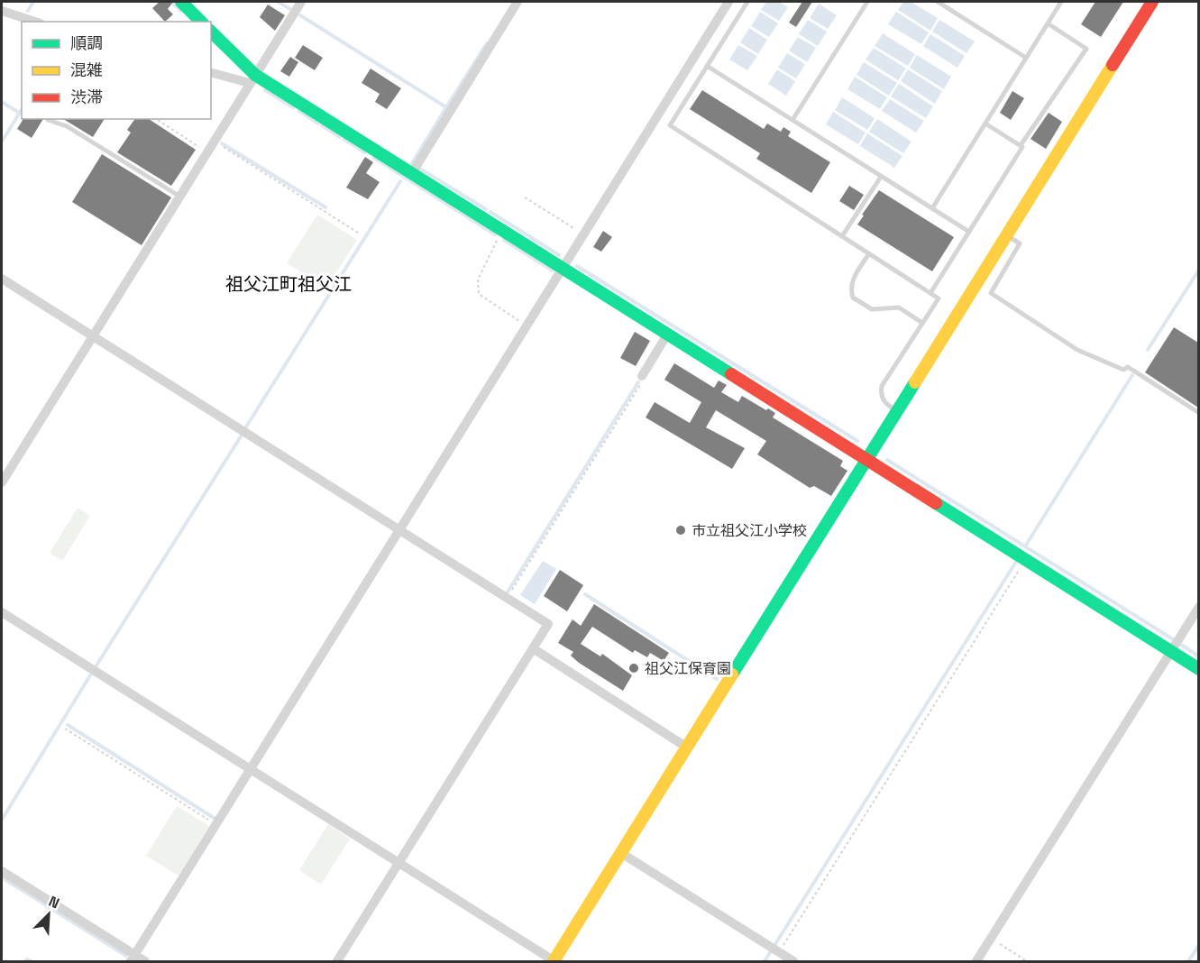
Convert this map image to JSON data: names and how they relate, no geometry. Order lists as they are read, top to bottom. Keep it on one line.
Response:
{"districts":["祖父江町祖父江"],"places":["市立祖父江小学校","祖父江保育園"],"legend":["順調","混雑","渋滞"],"north":"top right"}
